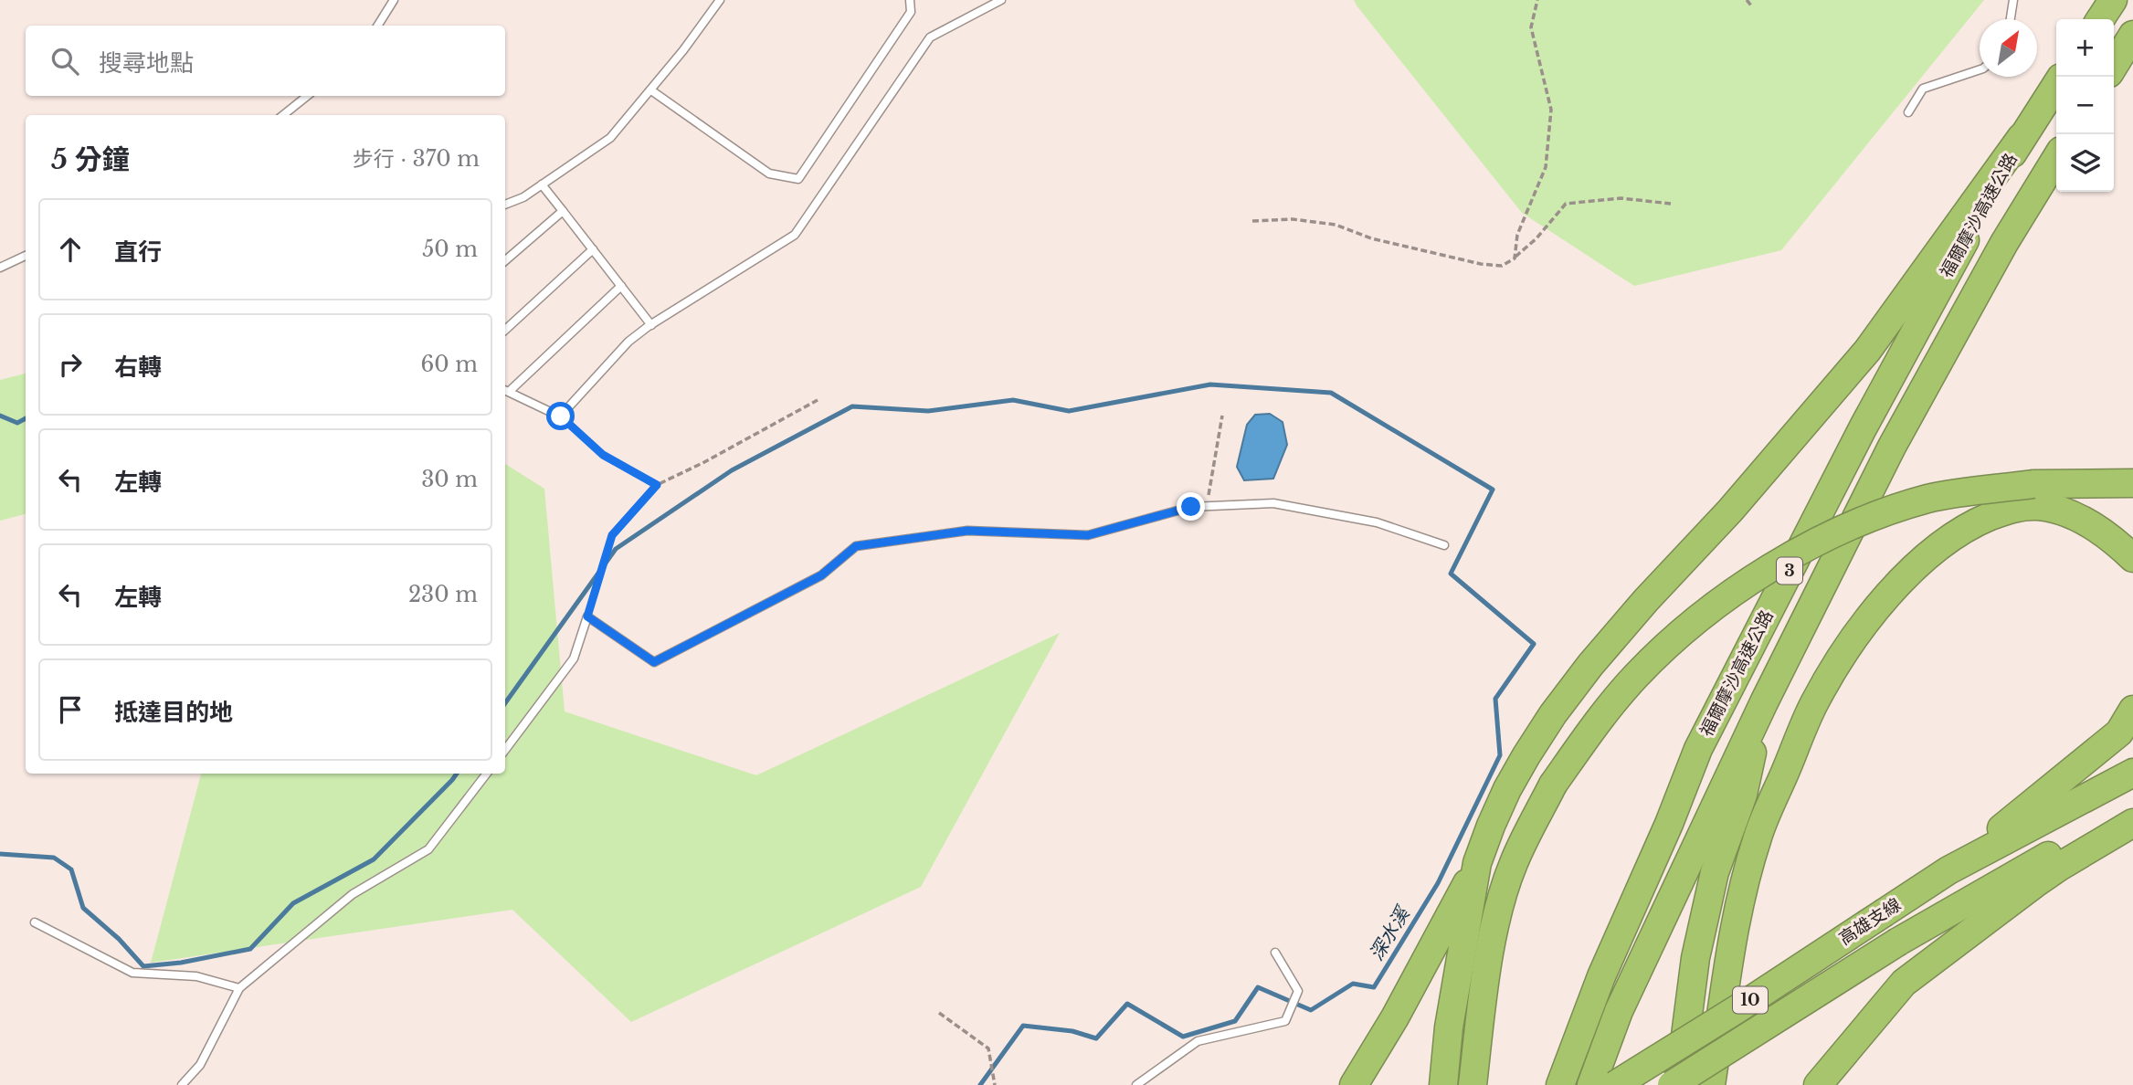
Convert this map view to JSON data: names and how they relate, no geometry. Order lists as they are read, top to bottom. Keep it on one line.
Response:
{"streets":{"highway":["福爾摩沙高速公路","3","高雄支線","10"]},"water":["深水溪"],"north":"top right","page":{"map_buttons":["+","−"],"search":"搜尋地點","heading":["5 分鐘","步行 · 370 m"],"list":[["直行","50 m"],["右轉","60 m"],["左轉","30 m"],["左轉","230 m"],"抵達目的地"]}}
